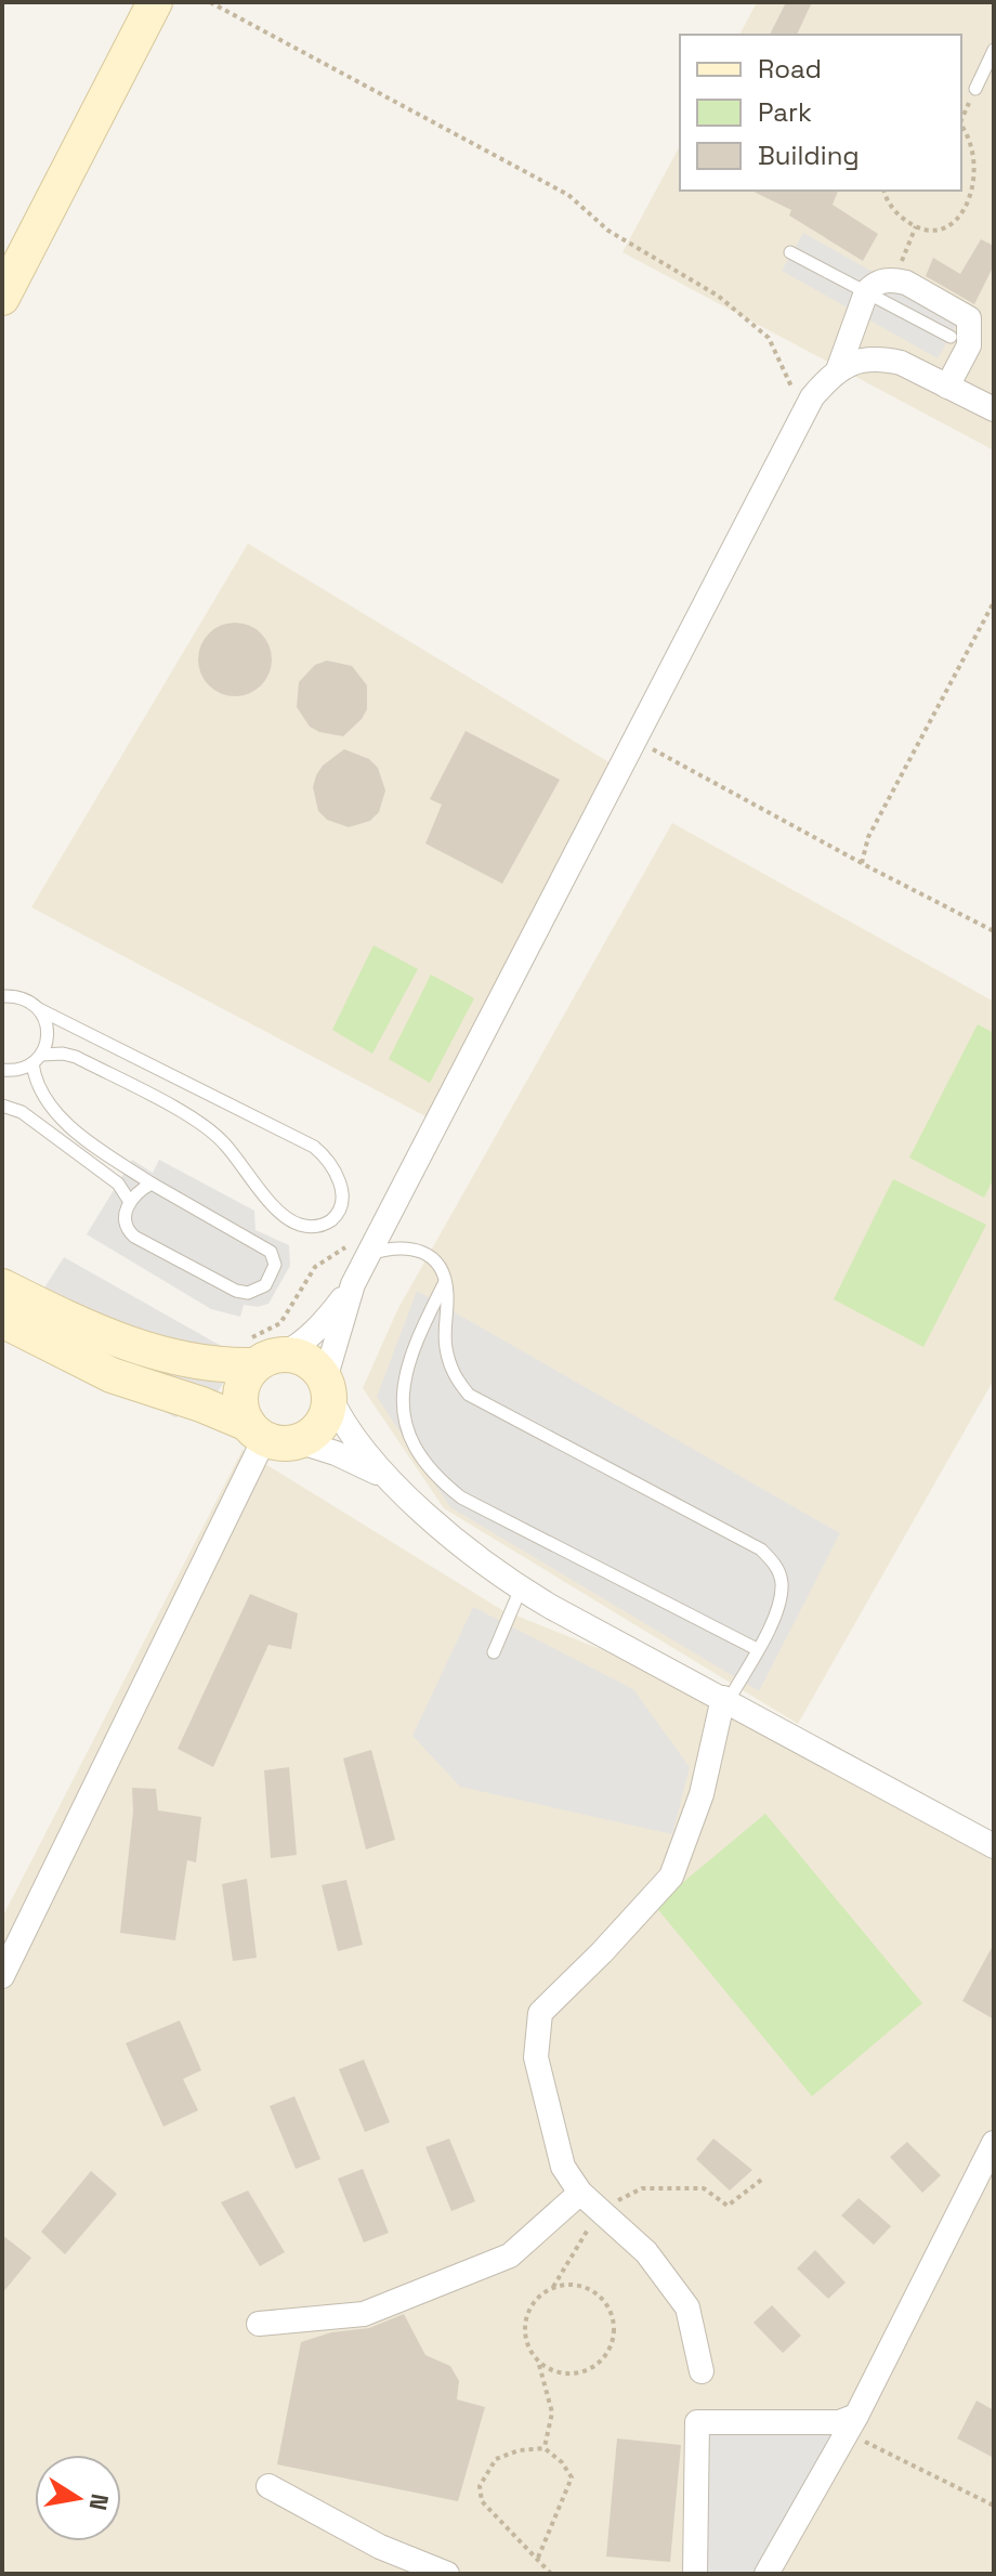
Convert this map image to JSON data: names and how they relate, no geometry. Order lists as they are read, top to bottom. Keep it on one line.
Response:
{"legend":["Road","Park","Building"],"north":"right"}
